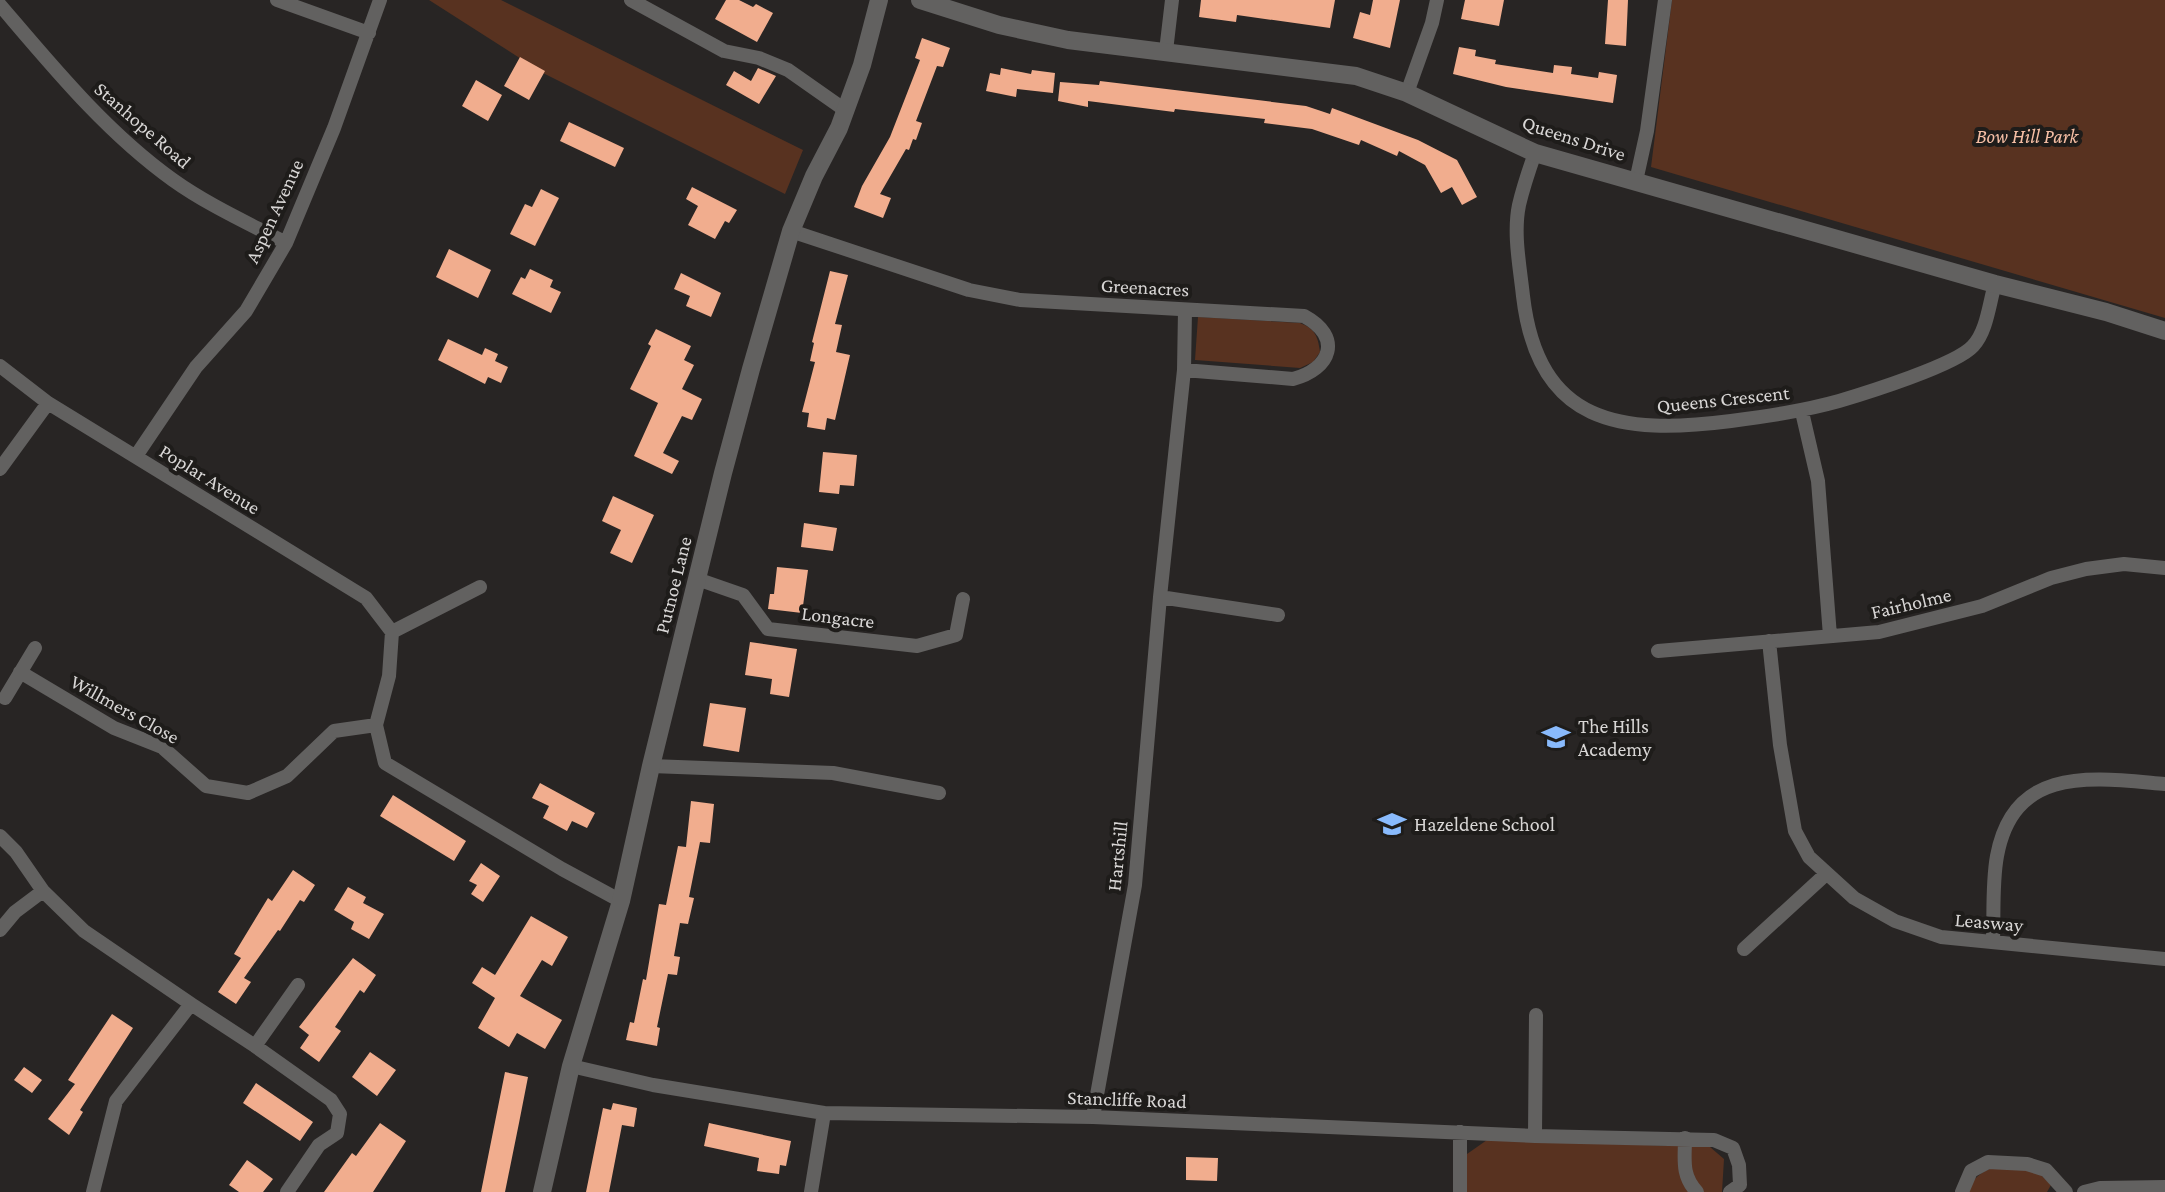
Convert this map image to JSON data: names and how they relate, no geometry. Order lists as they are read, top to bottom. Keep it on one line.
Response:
{"streets":{"street":["Stanhope Road","Queens Drive","Aspen Avenue","Greenacres","Queens Crescent","Poplar Avenue","Putnoe Lane","Fairholme","Longacre","Willmers Close","Hartshill","Leasway","Stancliffe Road"]},"crossings":[["Stanhope Road","Aspen Avenue"],["Queens Drive","Queens Crescent"],["Aspen Avenue","Poplar Avenue"],["Greenacres","Putnoe Lane"],["Greenacres","Hartshill"],["Putnoe Lane","Longacre"],["Putnoe Lane","Stancliffe Road"],["Fairholme","Leasway"],["Hartshill","Stancliffe Road"]],"parks":["Bow Hill Park"],"places":{"school or university":["The Hills Academy","Hazeldene School"]}}
